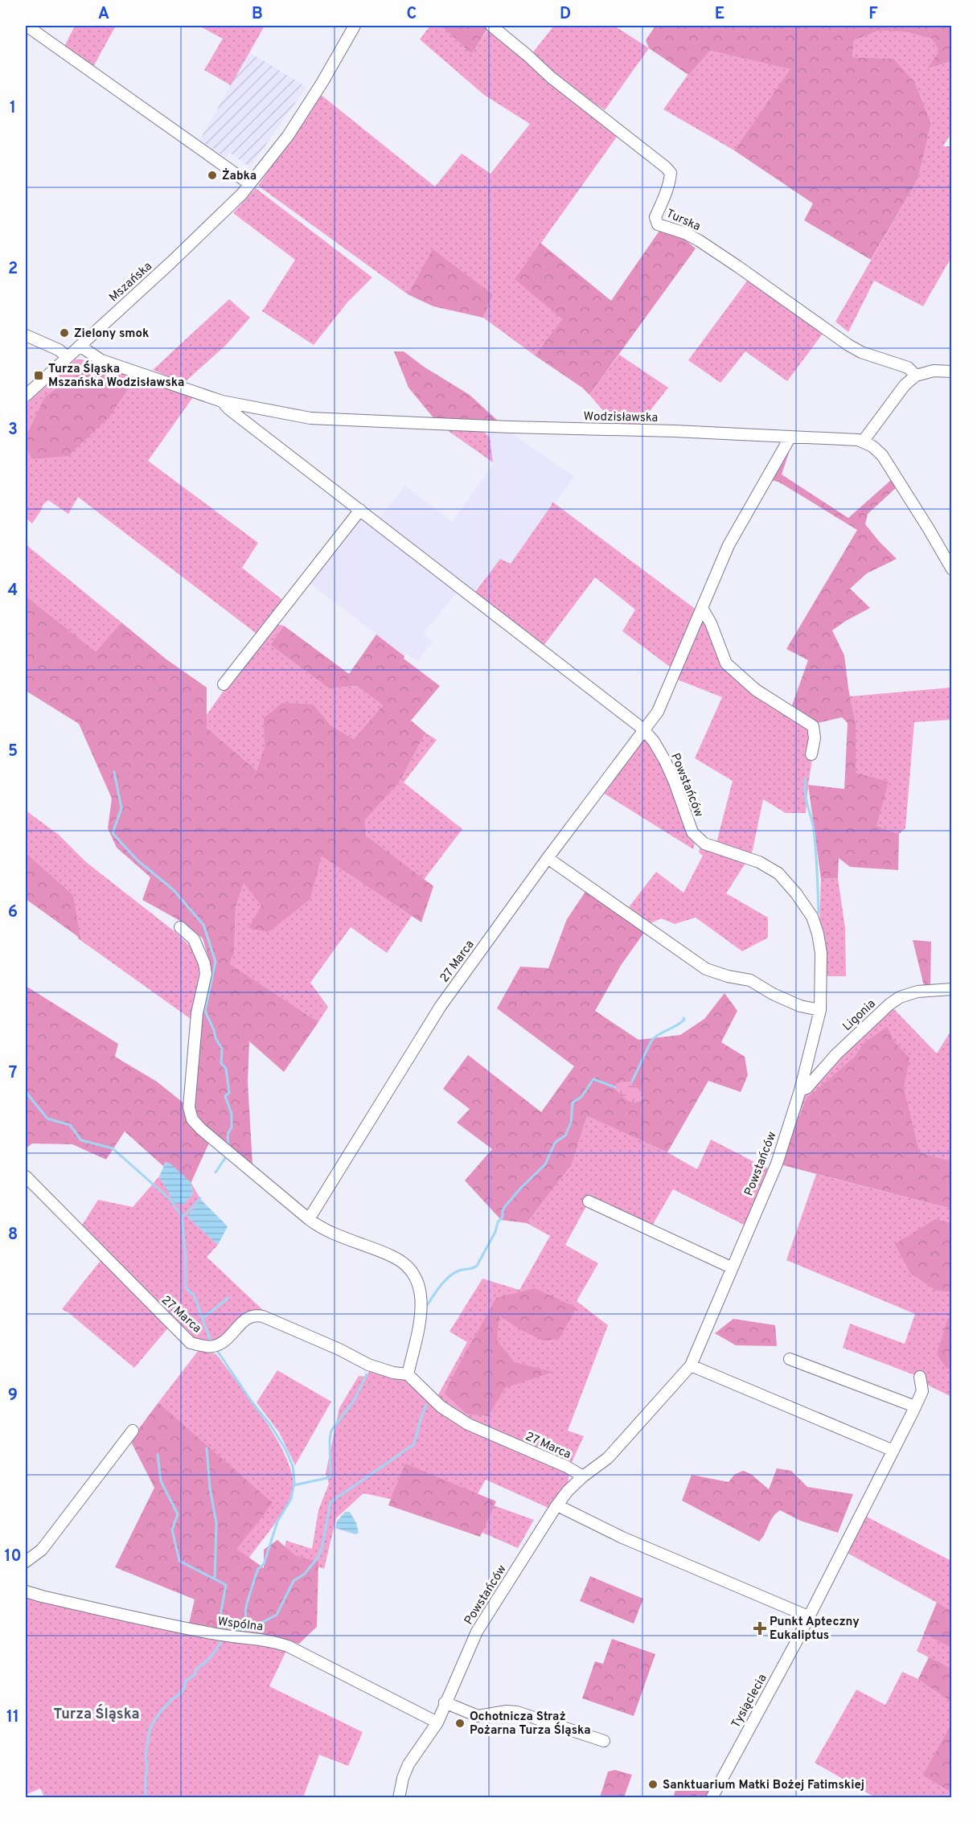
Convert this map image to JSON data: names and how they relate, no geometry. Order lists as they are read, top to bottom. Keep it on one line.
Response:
{"streets":{"street":["Turska","Mszańska","Wodzisławska","Powstańców","27 Marca","Ligonia","Wspólna","Tysiąclecia"]},"crossings":[["Mszańska","Wodzisławska"],["Wodzisławska","Powstańców"],["Wodzisławska","27 Marca"],["Powstańców","27 Marca"],["Powstańców","Ligonia"],["Powstańców","Wspólna"]],"districts":["Turza Śląska"],"places":{"other":["Żabka","Zielony smok","Ochotnicza Straż Pożarna Turza Śląska","Sanktuarium Matki Bożej Fatimskiej"],"transit":["Turza Śląska Mszańska Wodzisławska"],"health":["Punkt Apteczny Eukaliptus"]},"grid":{"columns":["A","B","C","D","E","F"],"rows":["1","2","3","4","5","6","7","8","9","10","11"]}}
